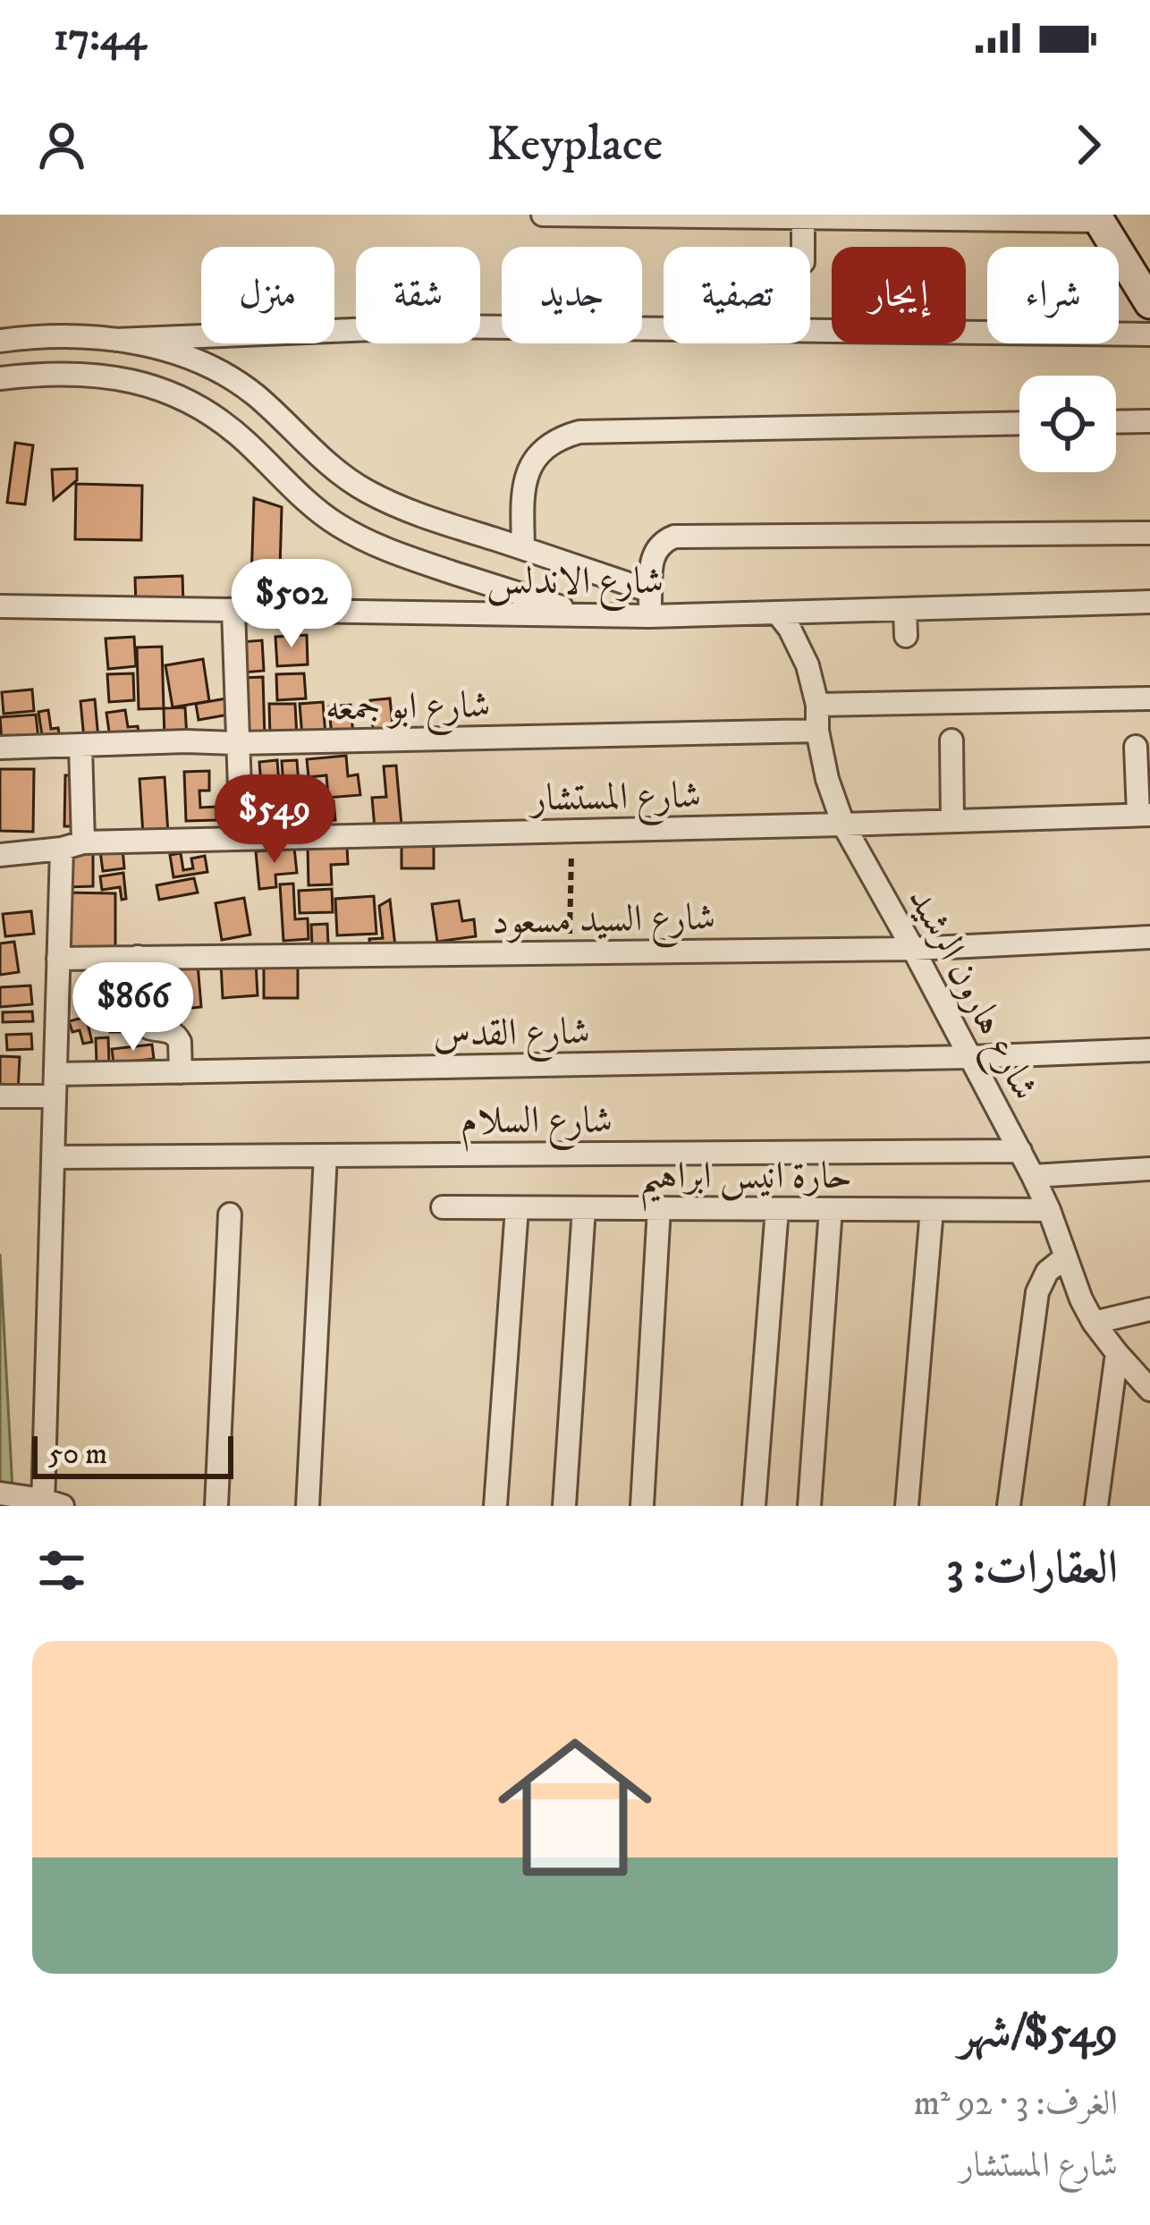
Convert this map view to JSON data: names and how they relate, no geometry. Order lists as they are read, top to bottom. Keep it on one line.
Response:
{"streets":{"street":["شارع الاندلس","شارع ابو جمعه","شارع المستشار","شارع السيد مسعود","شارع هارون الرشيد","شارع القدس","شارع السلام","حارة انيس ابراهيم"]},"crossings":[["شارع الاندلس","شارع هارون الرشيد"],["شارع ابو جمعه","شارع هارون الرشيد"],["شارع المستشار","شارع هارون الرشيد"],["شارع السيد مسعود","شارع هارون الرشيد"],["شارع هارون الرشيد","شارع القدس"],["شارع هارون الرشيد","شارع السلام"],["شارع هارون الرشيد","حارة انيس ابراهيم"]],"scale_bar":"50 m","page":{"status":"17:44","header":"Keyplace","chip":["شراء","إيجار","تصفية","جديد","شقة","منزل"],"price":["$502","$549","$866"],"scale":"50 m","heading":"العقارات: 3","list":[{"name":"$549/شهر","note":"الغرف: 3 · 92 m² · شارع المستشار"}]}}
